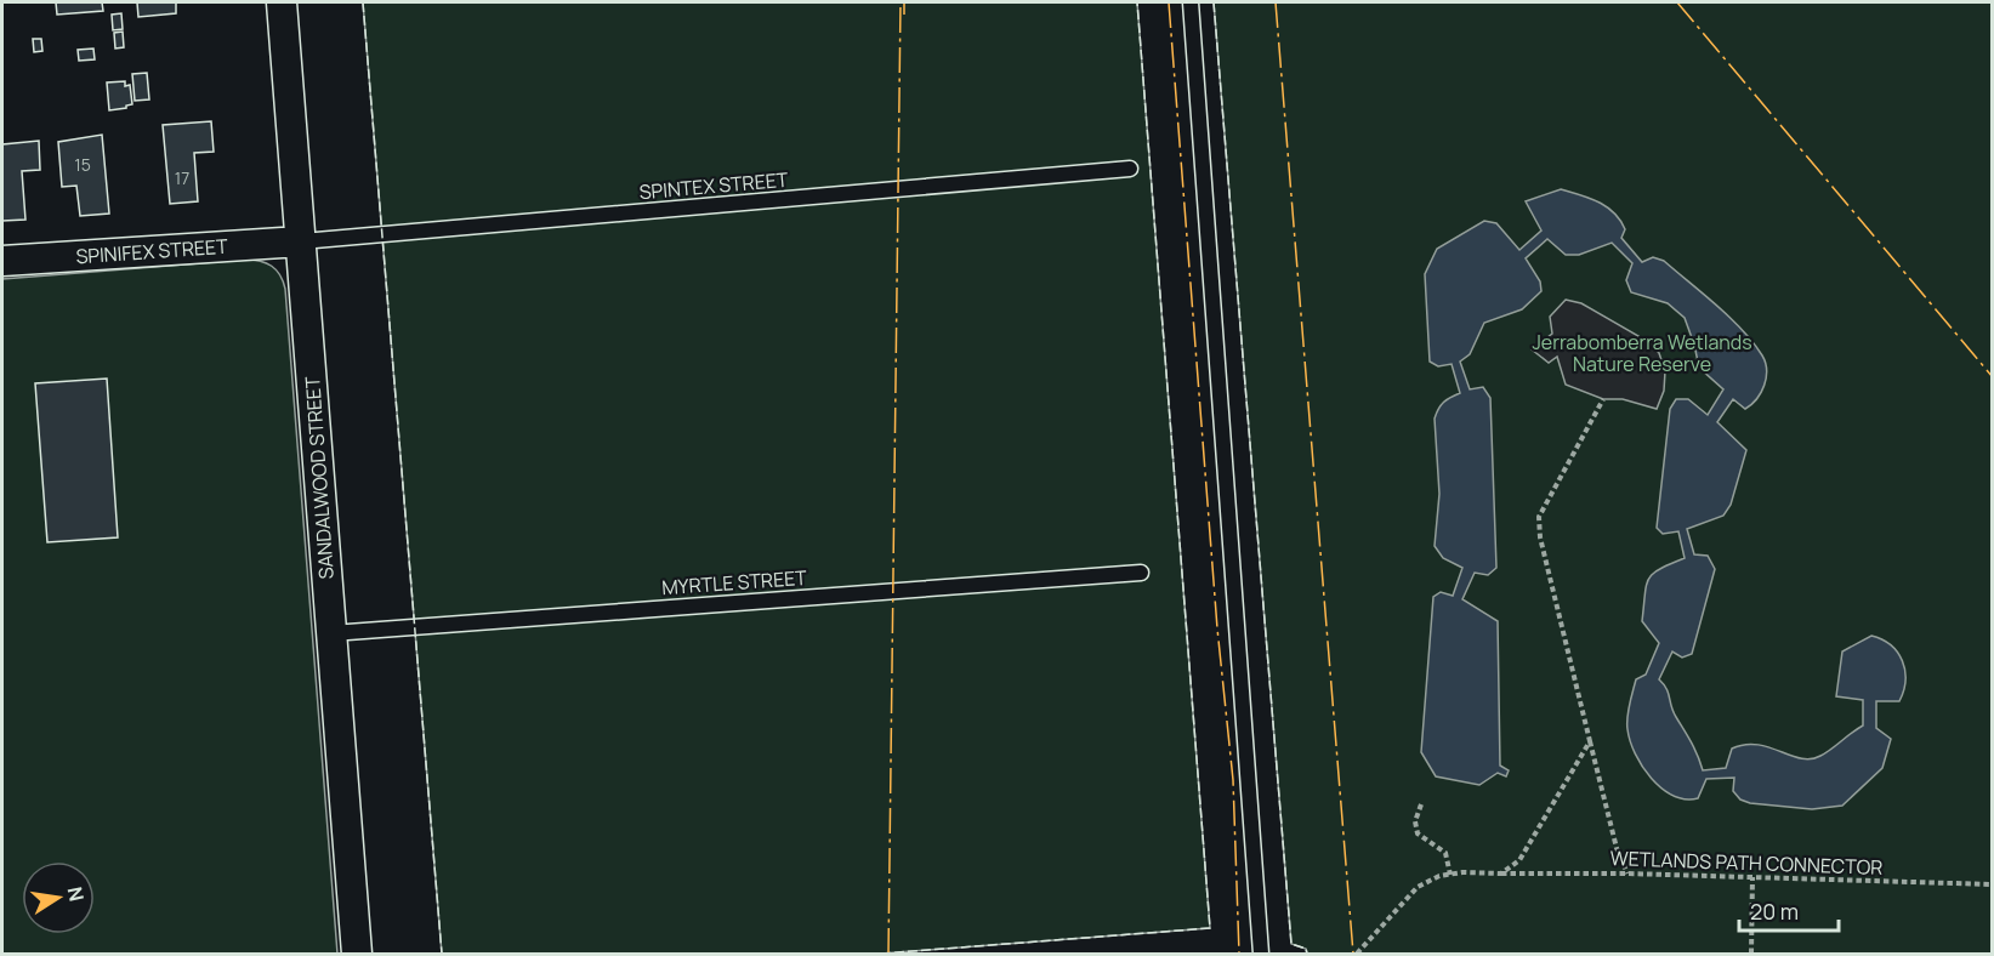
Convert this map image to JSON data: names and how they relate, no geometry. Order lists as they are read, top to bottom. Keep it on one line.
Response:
{"streets":{"street":["SPINIFEX STREET","SANDALWOOD STREET"],"lane":["SPINTEX STREET","MYRTLE STREET"],"path":["WETLANDS PATH CONNECTOR"]},"crossings":[["SPINTEX STREET","SPINIFEX STREET"],["SPINTEX STREET","SANDALWOOD STREET"],["SPINIFEX STREET","SANDALWOOD STREET"],["SANDALWOOD STREET","MYRTLE STREET"]],"parks":["Jerrabomberra Wetlands Nature Reserve"],"house_numbers":["15","17"],"scale_bar":"20 m","north":"right"}
